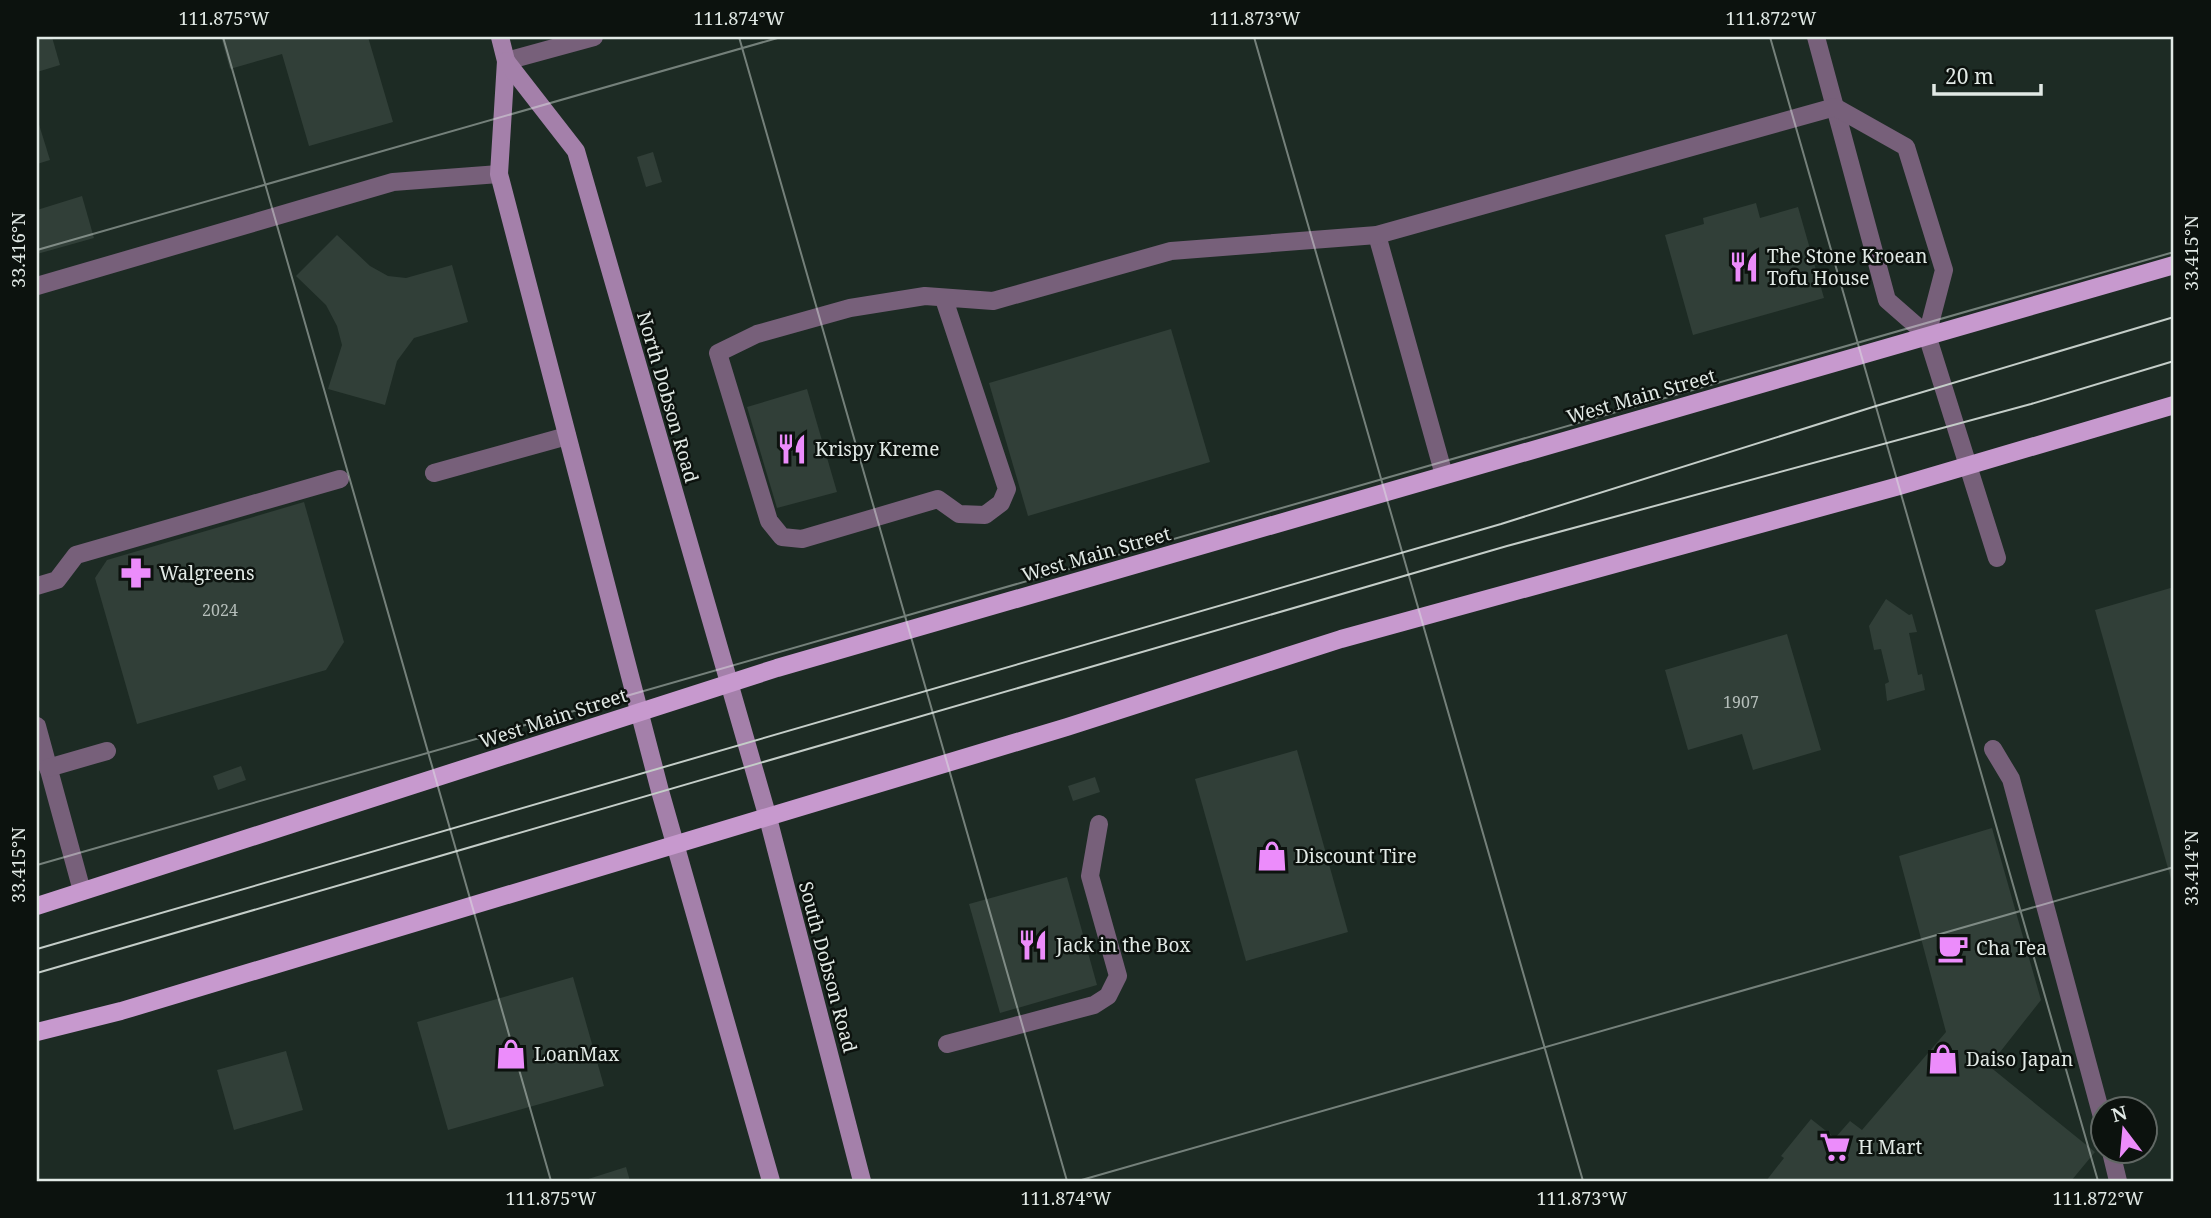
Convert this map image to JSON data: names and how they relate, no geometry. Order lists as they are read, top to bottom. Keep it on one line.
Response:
{"streets":{"main road":["West Main Street","North Dobson Road","South Dobson Road"]},"crossings":[["West Main Street","North Dobson Road"],["North Dobson Road","South Dobson Road"]],"places":{"restaurant":["The Stone Kroean Tofu House","Krispy Kreme","Jack in the Box"],"pharmacy":["Walgreens"],"shop":["Discount Tire","LoanMax","Daiso Japan"],"cafe":["Cha Tea"],"supermarket":["H Mart"]},"house_numbers":["2024","1907"],"scale_bar":"20 m","north":"top","coordinates":["111.875°W","111.874°W","111.873°W","111.872°W","33.416°N","33.415°N","33.414°N"]}
